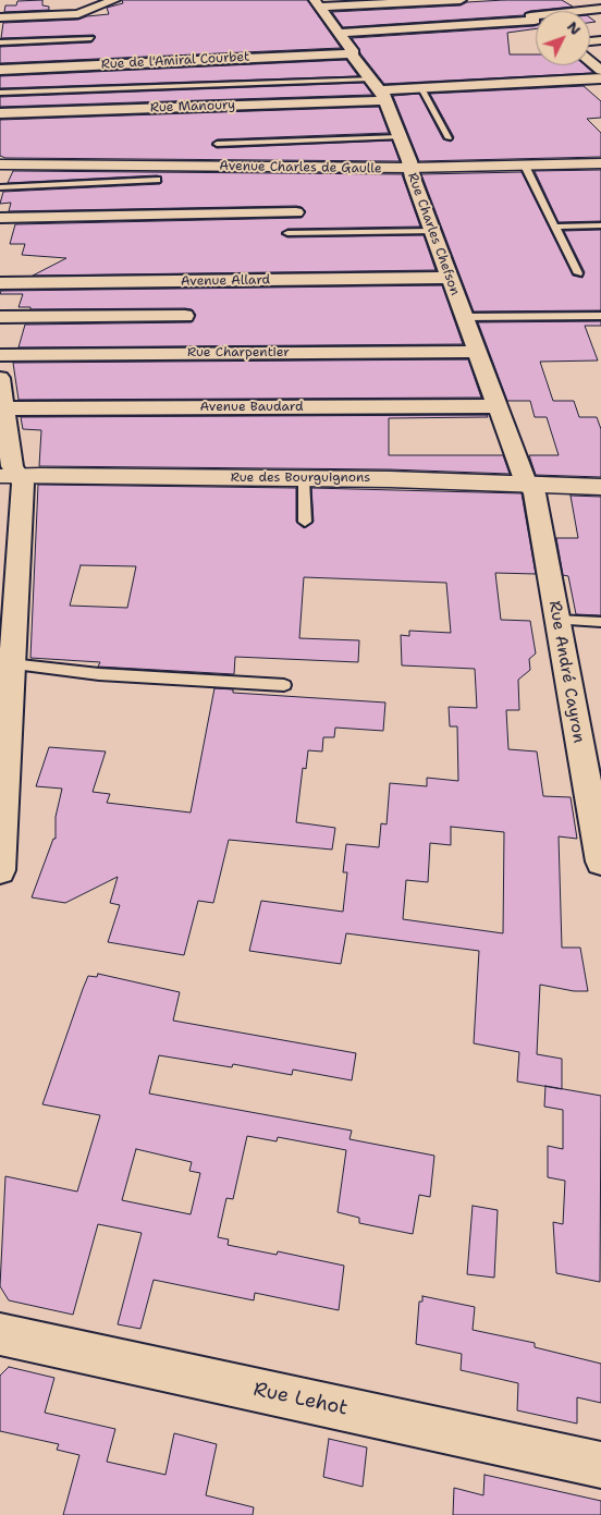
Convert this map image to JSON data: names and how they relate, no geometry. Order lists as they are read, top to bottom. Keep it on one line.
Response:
{"streets":{"street":["Rue de l'Amiral Courbet","Rue Manoury","Avenue Charles de Gaulle","Rue Charles Chefson","Avenue Allard","Rue Charpentier","Avenue Baudard","Rue des Bourguignons","Rue André Cayron","Rue Lehot"]},"crossings":[["Rue de l'Amiral Courbet","Rue Charles Chefson"],["Rue Manoury","Rue Charles Chefson"],["Avenue Charles de Gaulle","Rue Charles Chefson"],["Rue Charles Chefson","Avenue Allard"],["Rue Charles Chefson","Rue Charpentier"],["Rue Charles Chefson","Avenue Baudard"],["Rue Charles Chefson","Rue des Bourguignons"],["Rue Charles Chefson","Rue André Cayron"],["Rue des Bourguignons","Rue André Cayron"]],"north":"top right"}
